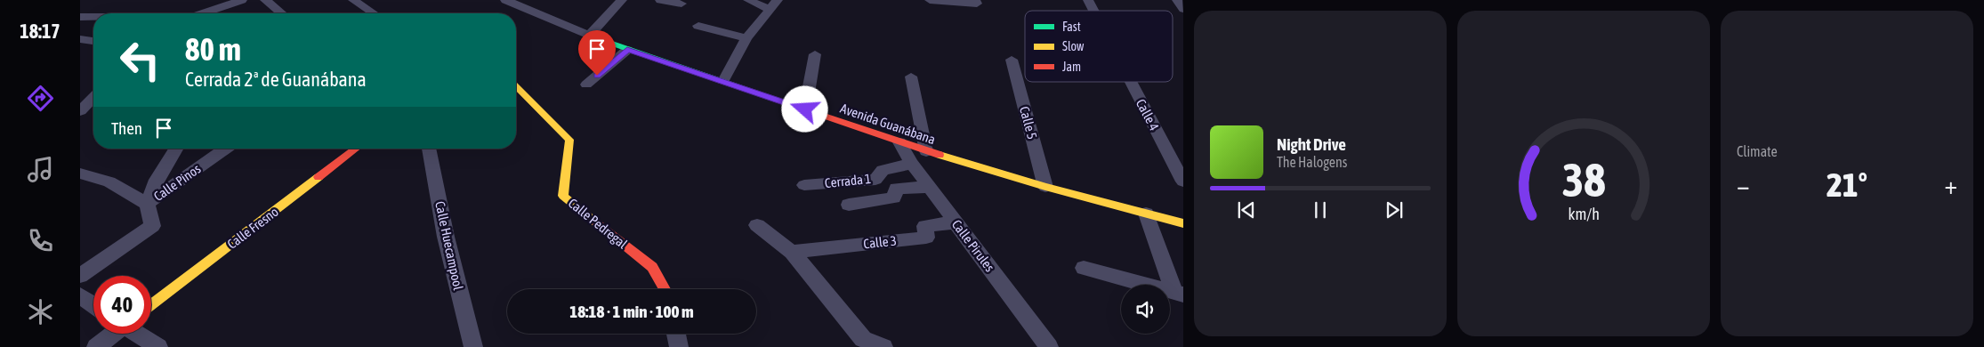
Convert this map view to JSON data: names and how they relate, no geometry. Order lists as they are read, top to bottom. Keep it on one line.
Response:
{"streets":{"street":["Calle 4","Calle 5","Avenida Guanábana","Cerrada 1","Calle Pinos","Calle Pedregal","Calle Fresno","Calle 3","Calle Huecampool","Calle Pirules"]},"crossings":[["Calle 5","Avenida Guanábana"],["Avenida Guanábana","Calle Pirules"],["Cerrada 1","Calle Pirules"],["Calle 3","Calle Pirules"]],"legend":["Fast","Slow","Jam"],"page":{"tabs":"18:17","tile":"Climate","turn":["80 m","Cerrada 2ª de Guanábana"],"then":"Then","song":["Night Drive","The Halogens"],"heat":["−","21°","+"],"limit":"40","trip":"18:18 · 1 min · 100 m","gauge":["38","km/h"]}}
